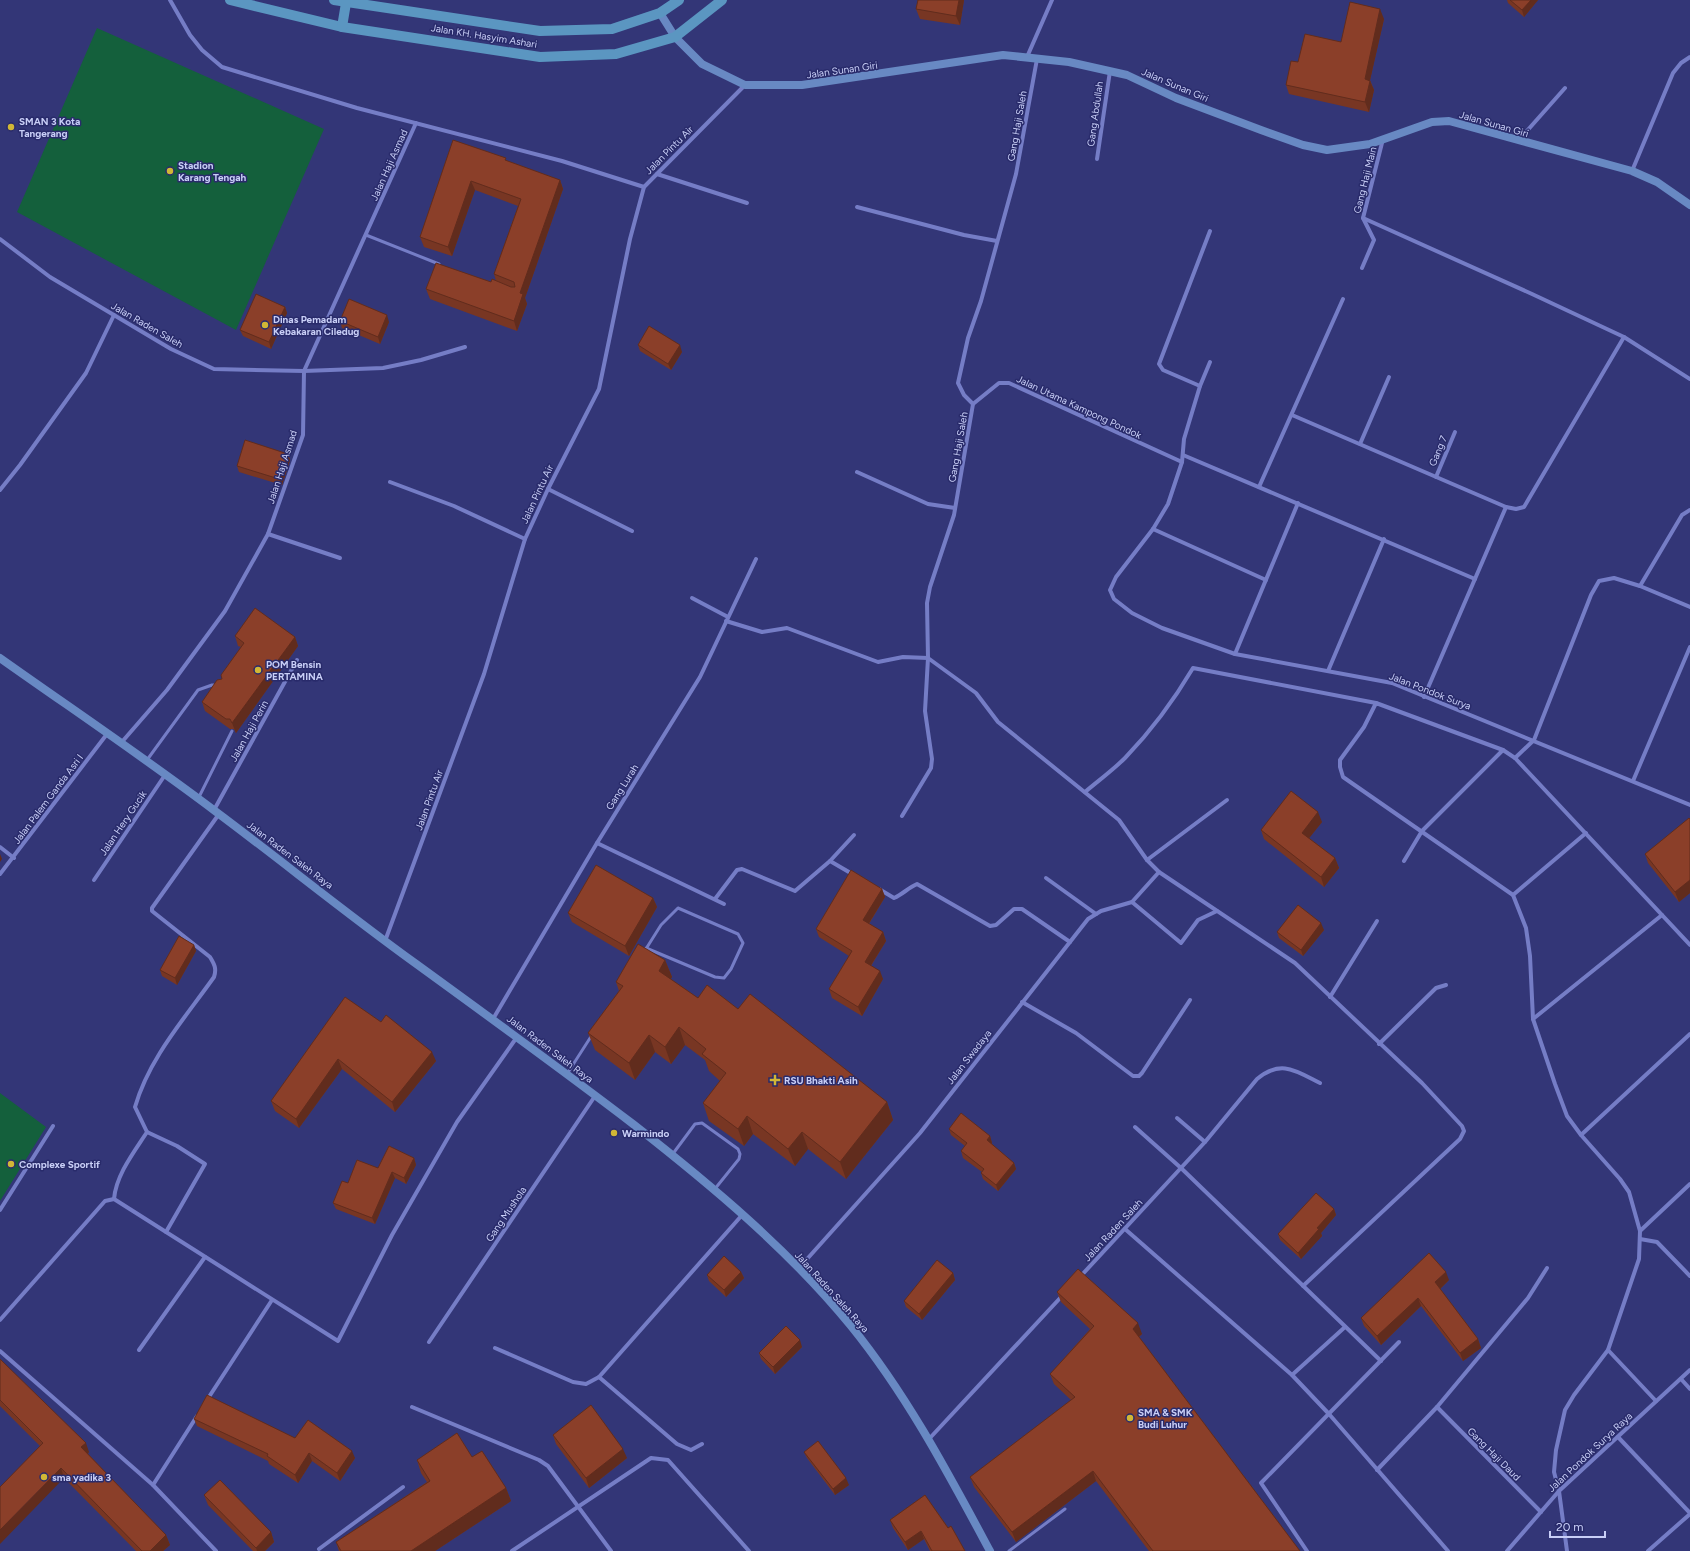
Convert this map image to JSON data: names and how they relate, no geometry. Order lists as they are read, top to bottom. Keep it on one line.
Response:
{"streets":{"main road":["Jalan KH. Hasyim Ashari","Jalan Sunan Giri","Jalan Raden Saleh Raya"],"street":["Gang Abdullah","Gang Haji Saleh","Jalan Pintu Air","Jalan Haji Asmad","Gang Haji Main","Jalan Raden Saleh","Jalan Utama Kampong Pondok","Gang 7","Jalan Pondok Surya","Jalan Haji Perin","Gang Lurah","Jalan Palem Ganda Asri I","Jalan Hery Gucik","Jalan Swadaya","Gang Mushola","Jalan Pondok Surya Raya","Gang Haji Daud"]},"crossings":[["Jalan KH. Hasyim Ashari","Jalan Sunan Giri"],["Jalan Sunan Giri","Gang Abdullah"],["Jalan Sunan Giri","Gang Haji Saleh"],["Jalan Sunan Giri","Jalan Pintu Air"],["Jalan Sunan Giri","Gang Haji Main"],["Gang Haji Saleh","Jalan Utama Kampong Pondok"],["Jalan Pintu Air","Jalan Raden Saleh Raya"],["Jalan Haji Asmad","Jalan Raden Saleh"],["Jalan Haji Asmad","Jalan Raden Saleh Raya"],["Jalan Haji Perin","Jalan Raden Saleh Raya"],["Gang Lurah","Jalan Raden Saleh Raya"],["Jalan Palem Ganda Asri I","Jalan Raden Saleh Raya"],["Jalan Hery Gucik","Jalan Raden Saleh Raya"],["Jalan Raden Saleh Raya","Jalan Swadaya"],["Jalan Raden Saleh Raya","Gang Mushola"],["Jalan Pondok Surya Raya","Gang Haji Daud"]],"places":{"other":["SMAN 3 Kota Tangerang","Stadion Karang Tengah","Dinas Pemadam Kebakaran Ciledug","POM Bensin PERTAMINA","Warmindo","Complexe Sportif","SMA & SMK Budi Luhur","sma yadika 3"],"health":["RSU Bhakti Asih"]},"scale_bar":"20 m"}
